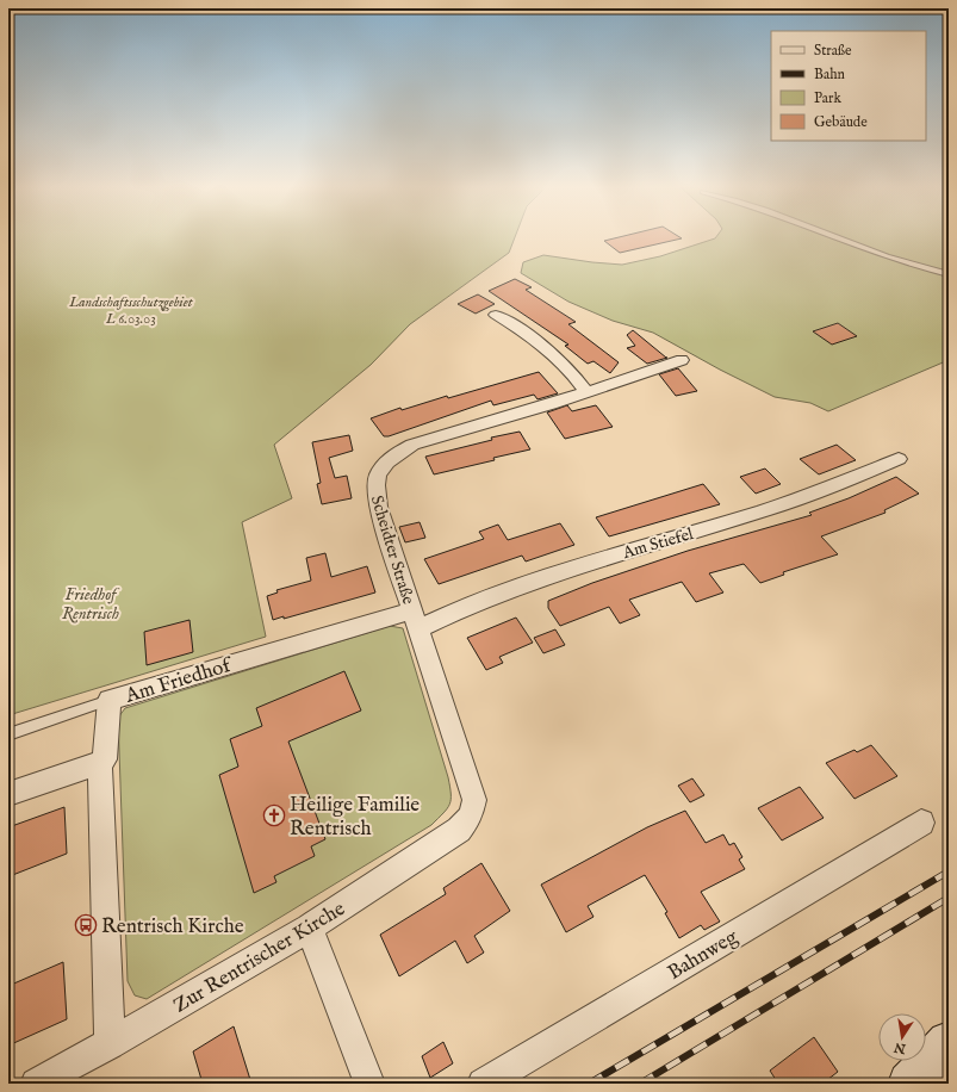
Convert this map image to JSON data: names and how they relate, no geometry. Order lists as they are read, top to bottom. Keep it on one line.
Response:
{"streets":{"street":["Am Stiefel","Scheidter Straße","Am Friedhof","Bahnweg","Zur Rentrischer Kirche"]},"crossings":[["Am Stiefel","Scheidter Straße"],["Am Stiefel","Am Friedhof"],["Scheidter Straße","Am Friedhof"],["Scheidter Straße","Zur Rentrischer Kirche"],["Am Friedhof","Zur Rentrischer Kirche"]],"parks":["Landschaftsschutzgebiet L 6.03.03","Friedhof Rentrisch"],"places":{"church":["Heilige Familie Rentrisch"],"bus stop":["Rentrisch Kirche"]},"legend":["Straße","Bahn","Park","Gebäude"],"north":"bottom"}
